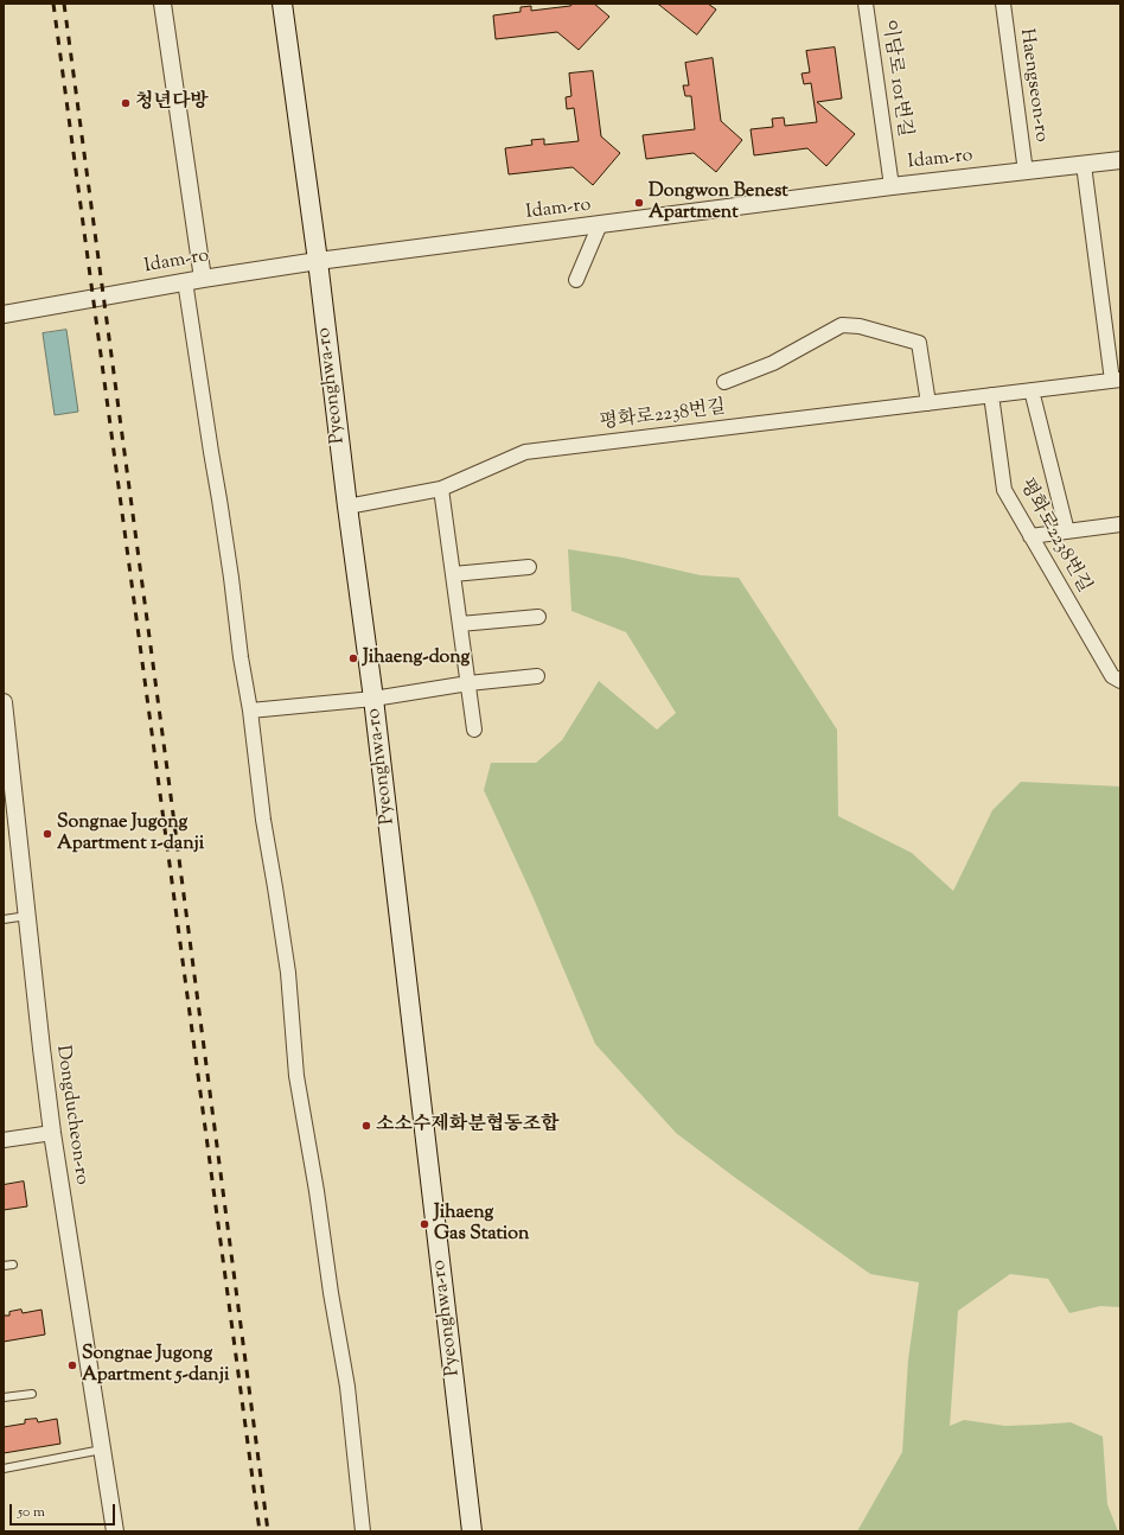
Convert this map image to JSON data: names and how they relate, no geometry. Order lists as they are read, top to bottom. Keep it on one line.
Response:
{"streets":{"main road":["Pyeonghwa-ro"],"street":["이담로 101번길","Haengseon-ro","Idam-ro","평화로2238번길","Dongducheon-ro"]},"crossings":[["이담로 101번길","Idam-ro"],["Haengseon-ro","Idam-ro"],["Idam-ro","Pyeonghwa-ro"],["Pyeonghwa-ro","평화로2238번길"]],"places":["청년다방","Dongwon Benest Apartment","Jihaeng-dong","Songnae Jugong Apartment 1-danji","소소수제화분협동조합","Jihaeng Gas Station","Songnae Jugong Apartment 5-danji"],"scale_bar":"50 m"}
